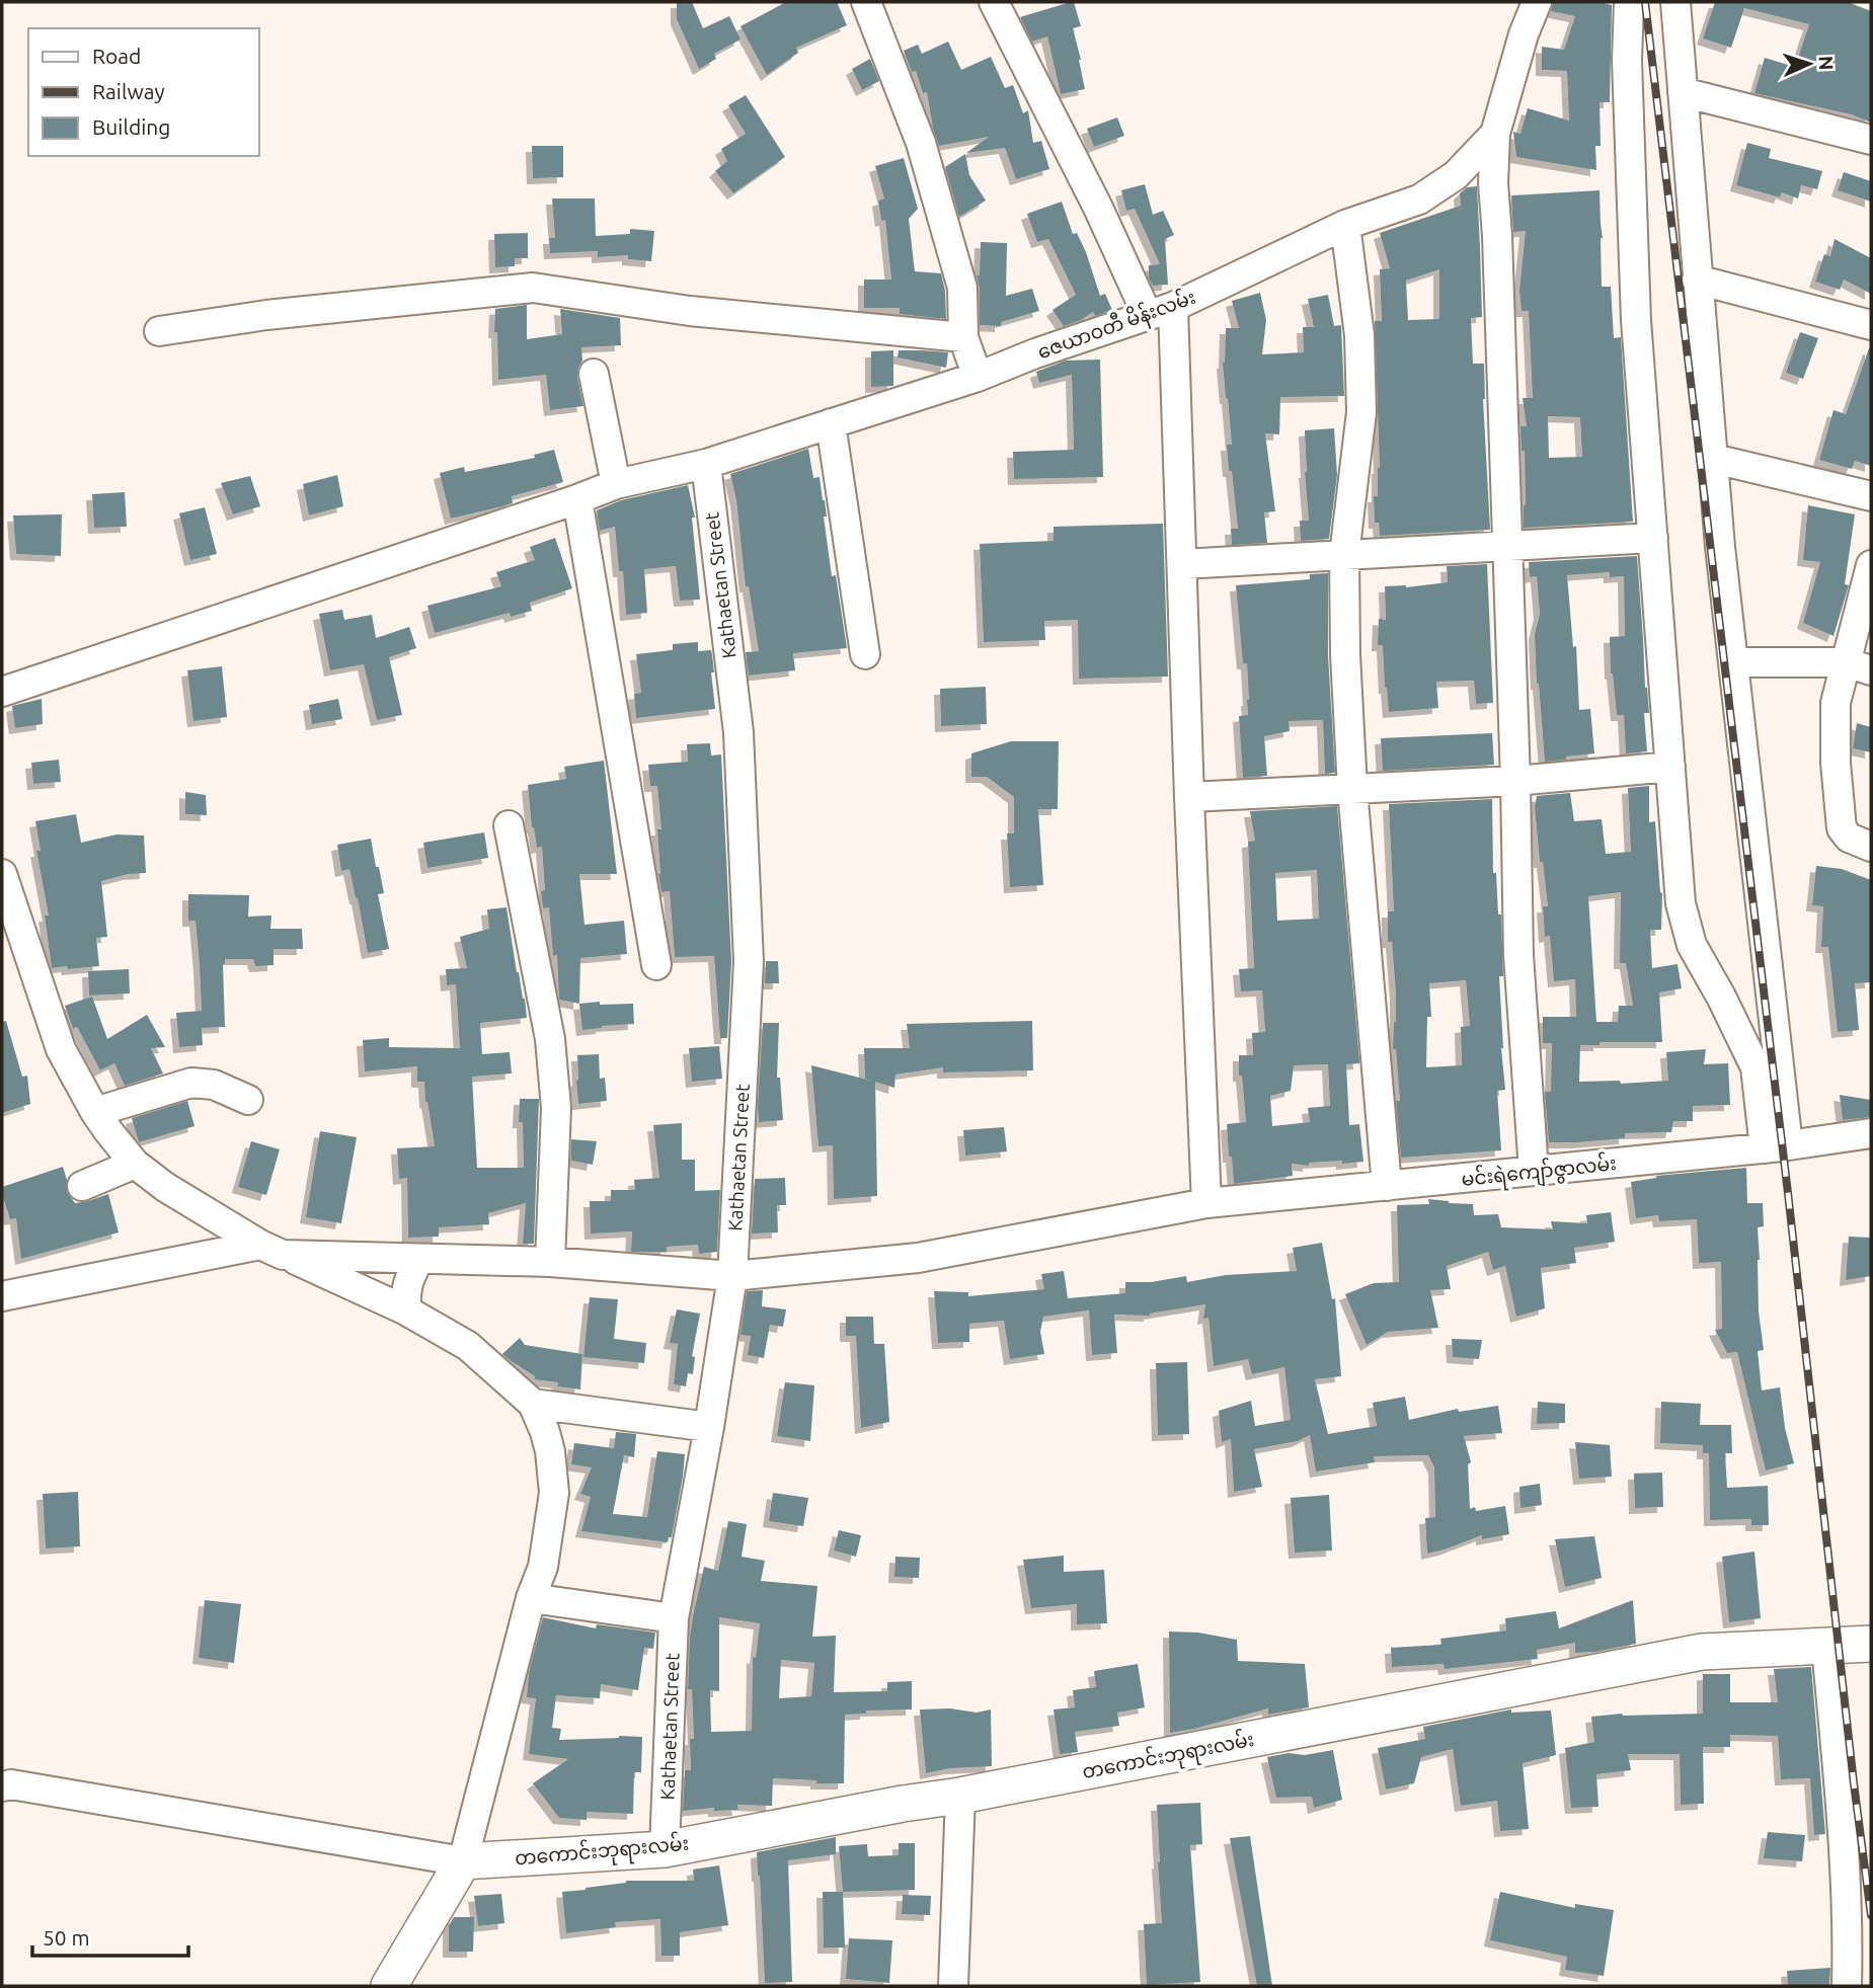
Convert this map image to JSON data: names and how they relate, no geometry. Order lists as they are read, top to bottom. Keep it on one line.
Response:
{"streets":{"main road":["တကောင်းဘုရားလမ်း"],"street":["ဇေယာဝတီ မိန်းလမ်း","Kathaetan Street","မင်းရဲကျော်ဇွာလမ်း"]},"crossings":[["ဇေယာဝတီ မိန်းလမ်း","Kathaetan Street"],["Kathaetan Street","မင်းရဲကျော်ဇွာလမ်း"],["Kathaetan Street","တကောင်းဘုရားလမ်း"]],"legend":["Road","Railway","Building"],"scale_bar":"50 m","north":"right"}
